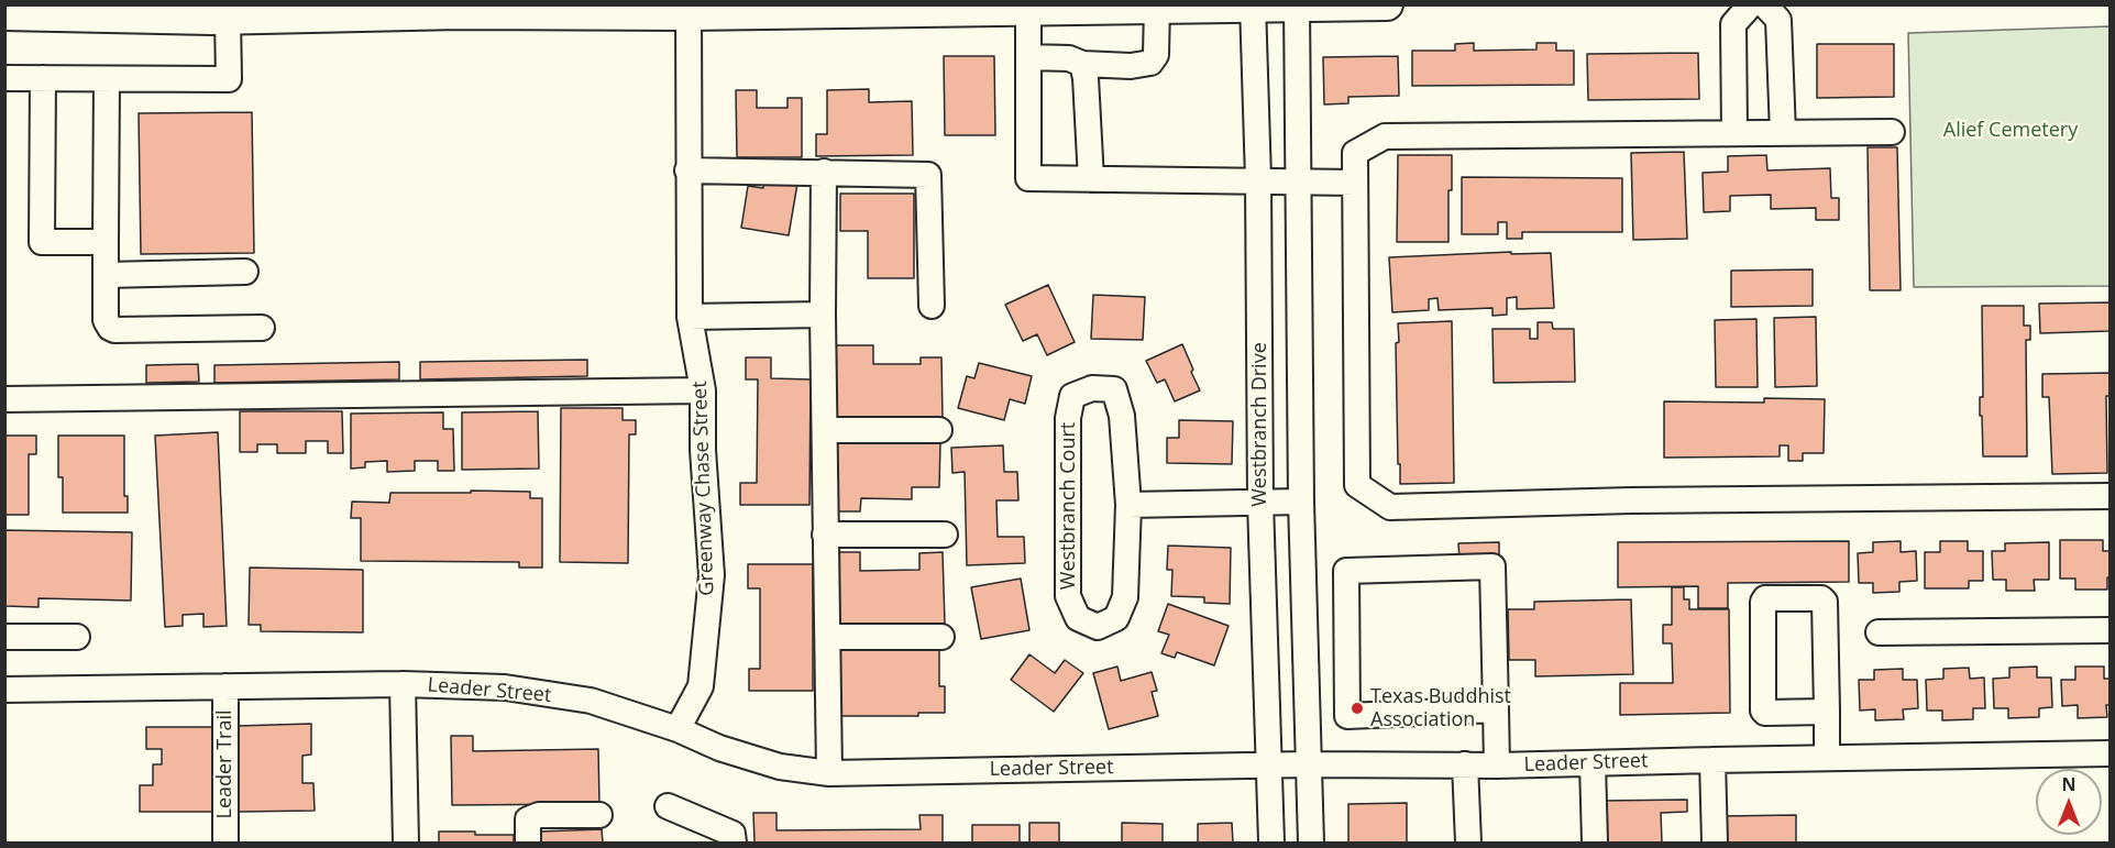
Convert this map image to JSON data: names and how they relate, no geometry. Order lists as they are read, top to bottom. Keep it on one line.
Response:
{"streets":{"street":["Westbranch Drive","Greenway Chase Street","Westbranch Court","Leader Street","Leader Trail"]},"crossings":[["Westbranch Drive","Leader Street"],["Greenway Chase Street","Leader Street"],["Leader Street","Leader Trail"]],"parks":["Alief Cemetery"],"places":["Texas Buddhist Association"],"north":"top"}
